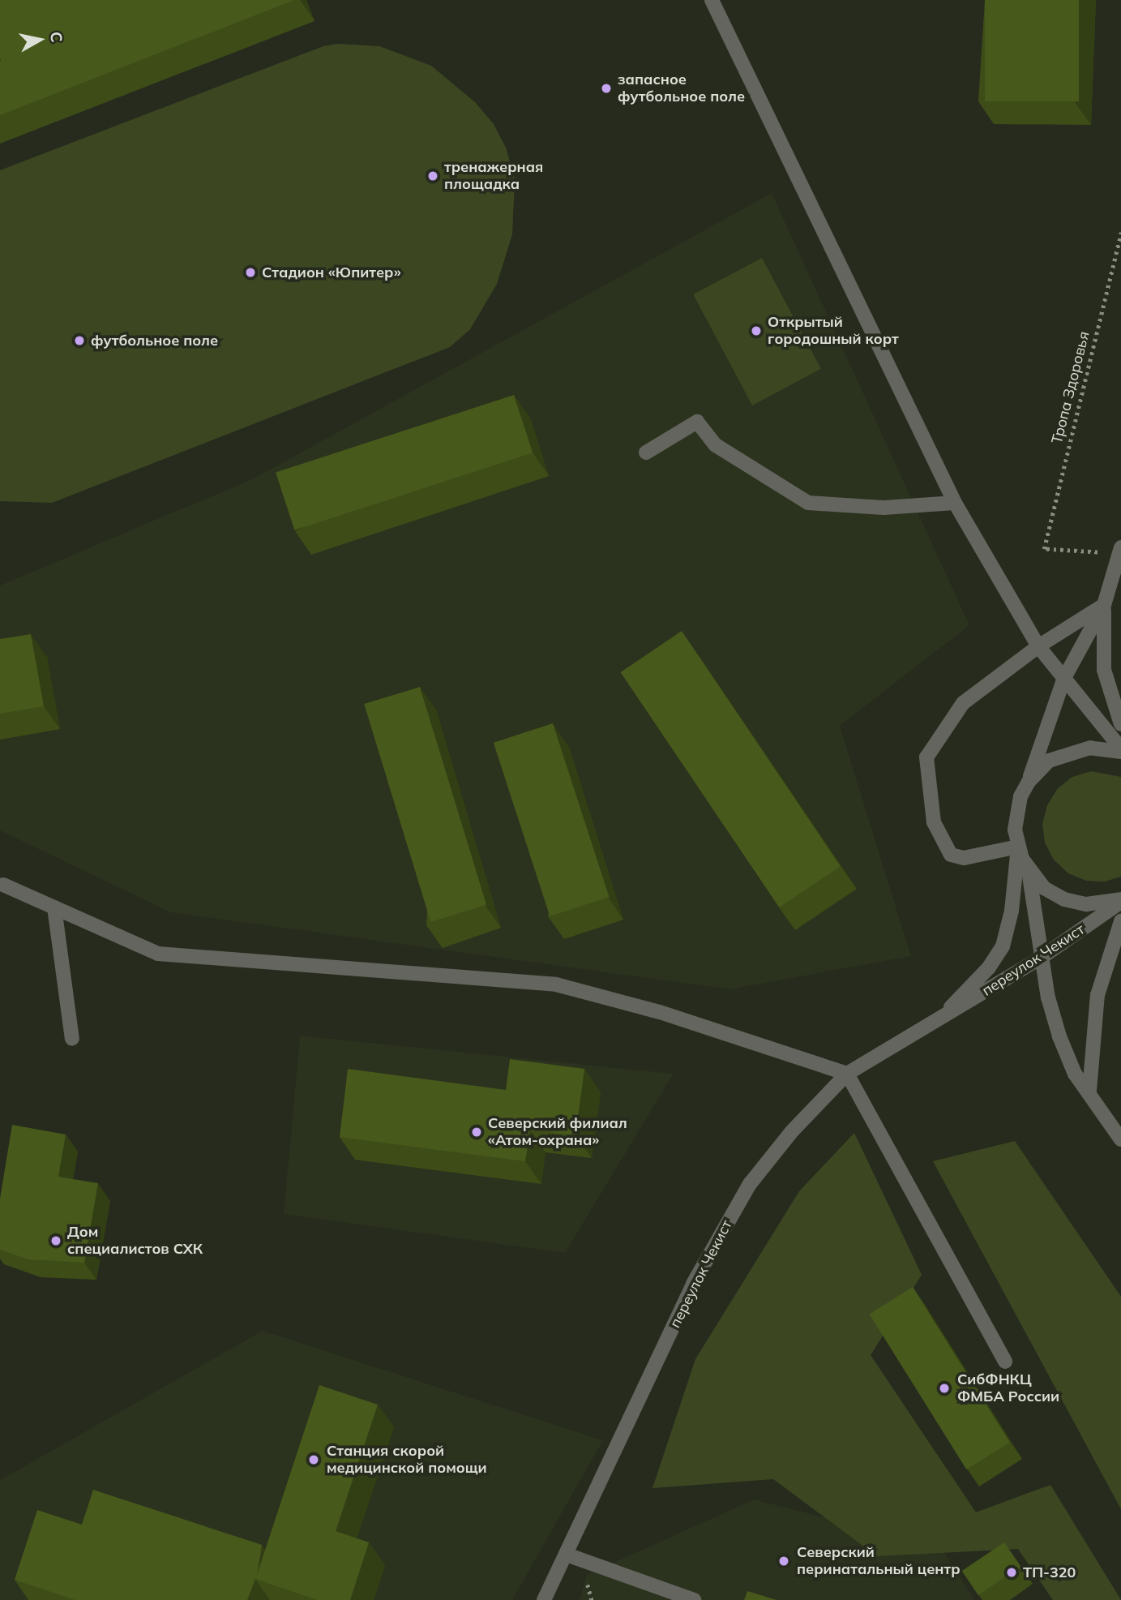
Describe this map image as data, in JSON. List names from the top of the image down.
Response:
{
  "streets": {
    "street": ["переулок Чекист"],
    "path": ["Тропа Здоровья"]
  },
  "places": [
    "запасное футбольное поле",
    "тренажерная площадка",
    "Стадион «Юпитер»",
    "Открытый городошный корт",
    "футбольное поле",
    "Северский филиал «Атом-охрана»",
    "Дом специалистов СХК",
    "СибФНКЦ ФМБА России",
    "Станция скорой медицинской помощи",
    "Северский перинатальный центр",
    "ТП-320"
  ],
  "north": "right"
}
